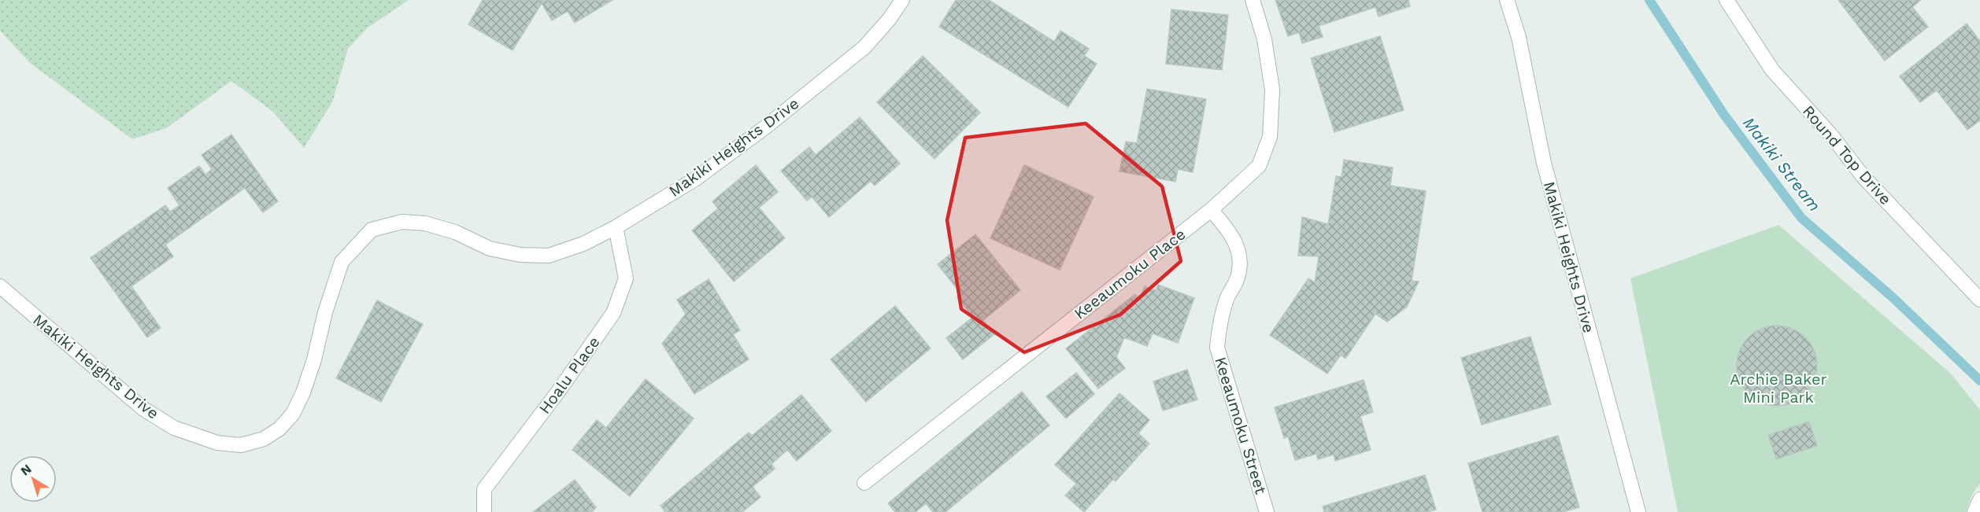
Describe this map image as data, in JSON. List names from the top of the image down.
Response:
{
  "streets": {
    "street": [
      "Makiki Heights Drive",
      "Round Top Drive",
      "Keeaumoku Place",
      "Hoalu Place",
      "Keeaumoku Street"
    ]
  },
  "crossings": [
    ["Makiki Heights Drive", "Hoalu Place"],
    ["Keeaumoku Place", "Keeaumoku Street"]
  ],
  "water": ["Makiki Stream"],
  "parks": ["Archie Baker Mini Park"],
  "north": "top left"
}
